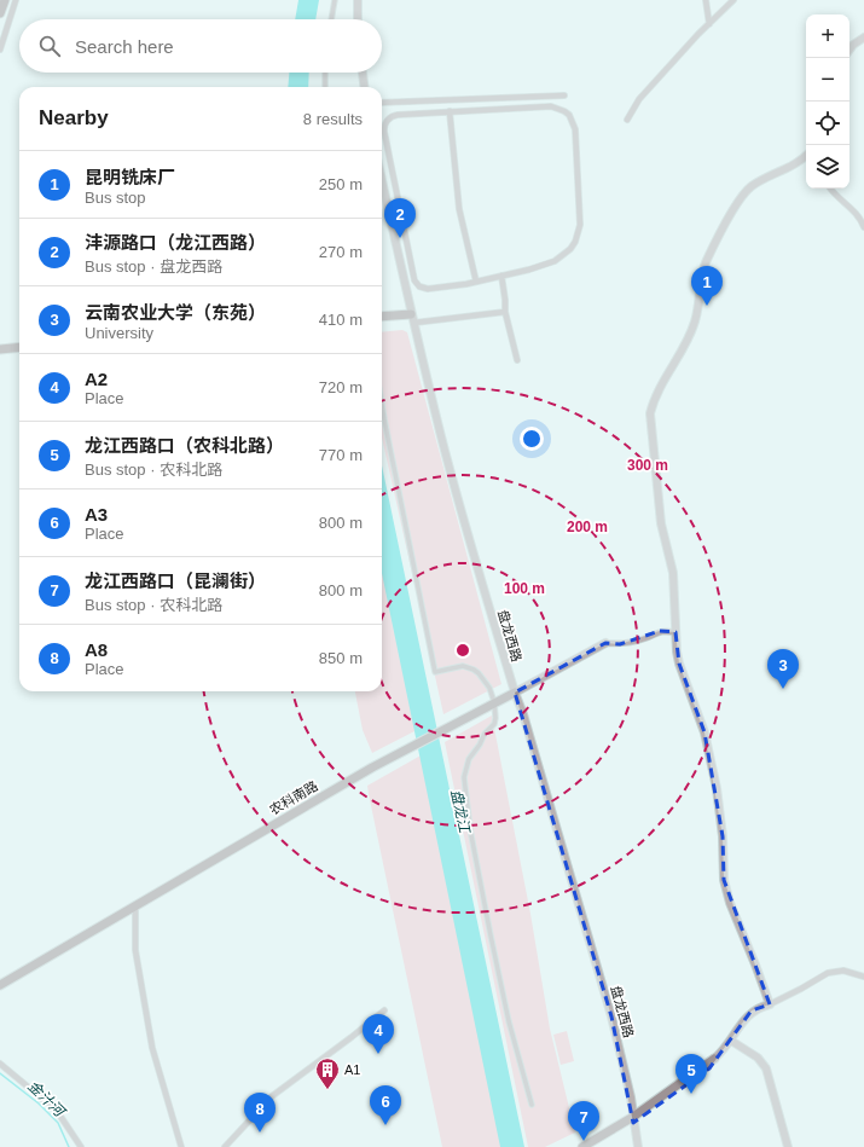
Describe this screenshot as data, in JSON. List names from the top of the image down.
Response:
{
  "streets": {
    "main road": ["农科南路"],
    "street": ["盘龙西路"]
  },
  "crossings": [
    ["盘龙西路", "农科南路"]
  ],
  "water": ["盘龙江", "金汁河"],
  "places": {
    "building": ["A1"]
  },
  "page": {
    "map_buttons": ["+", "−"],
    "search": "Search here",
    "heading": ["Nearby", "8 results"],
    "list": [
      {
        "mark": "1",
        "name": "昆明铣床厂",
        "note": "Bus stop",
        "value": "250 m"
      },
      {
        "mark": "2",
        "name": "沣源路口（龙江西路）",
        "note": "Bus stop · 盘龙西路",
        "value": "270 m"
      },
      {
        "mark": "3",
        "name": "云南农业大学（东苑）",
        "note": "University",
        "value": "410 m"
      },
      {
        "mark": "4",
        "name": "A2",
        "note": "Place",
        "value": "720 m"
      },
      {
        "mark": "5",
        "name": "龙江西路口（农科北路）",
        "note": "Bus stop · 农科北路",
        "value": "770 m"
      },
      {
        "mark": "6",
        "name": "A3",
        "note": "Place",
        "value": "800 m"
      },
      {
        "mark": "7",
        "name": "龙江西路口（昆澜街）",
        "note": "Bus stop · 农科北路",
        "value": "800 m"
      },
      {
        "mark": "8",
        "name": "A8",
        "note": "Place",
        "value": "850 m"
      }
    ],
    "pins": [
      "2",
      "1",
      "3",
      "4",
      "5",
      "6",
      "8",
      "7"
    ]
  },
  "rings": ["300 m", "200 m", "100 m"]
}
